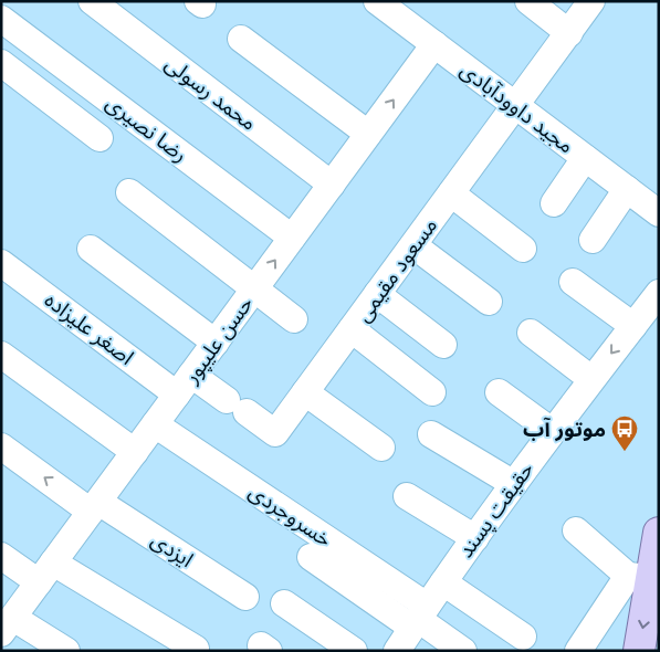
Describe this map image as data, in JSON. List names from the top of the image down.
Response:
{
  "streets": {
    "street": [
      "محمد رسولی",
      "مجید داوودآبادی",
      "رضا نصیری",
      "مسعود مقیمی",
      "اصغر علیزاده",
      "حسن علیپور",
      "حقیقت پسند",
      "خسروجردی",
      "ایزدی"
    ]
  },
  "crossings": [
    ["محمد رسولی", "حسن علیپور"],
    ["مجید داوودآبادی", "مسعود مقیمی"],
    ["مجید داوودآبادی", "حسن علیپور"],
    ["رضا نصیری", "حسن علیپور"],
    ["مسعود مقیمی", "اصغر علیزاده"],
    ["اصغر علیزاده", "حسن علیپور"],
    ["حسن علیپور", "خسروجردی"],
    ["حسن علیپور", "ایزدی"],
    ["حقیقت پسند", "خسروجردی"]
  ],
  "places": {
    "bus stop": ["موتور آب"]
  }
}
